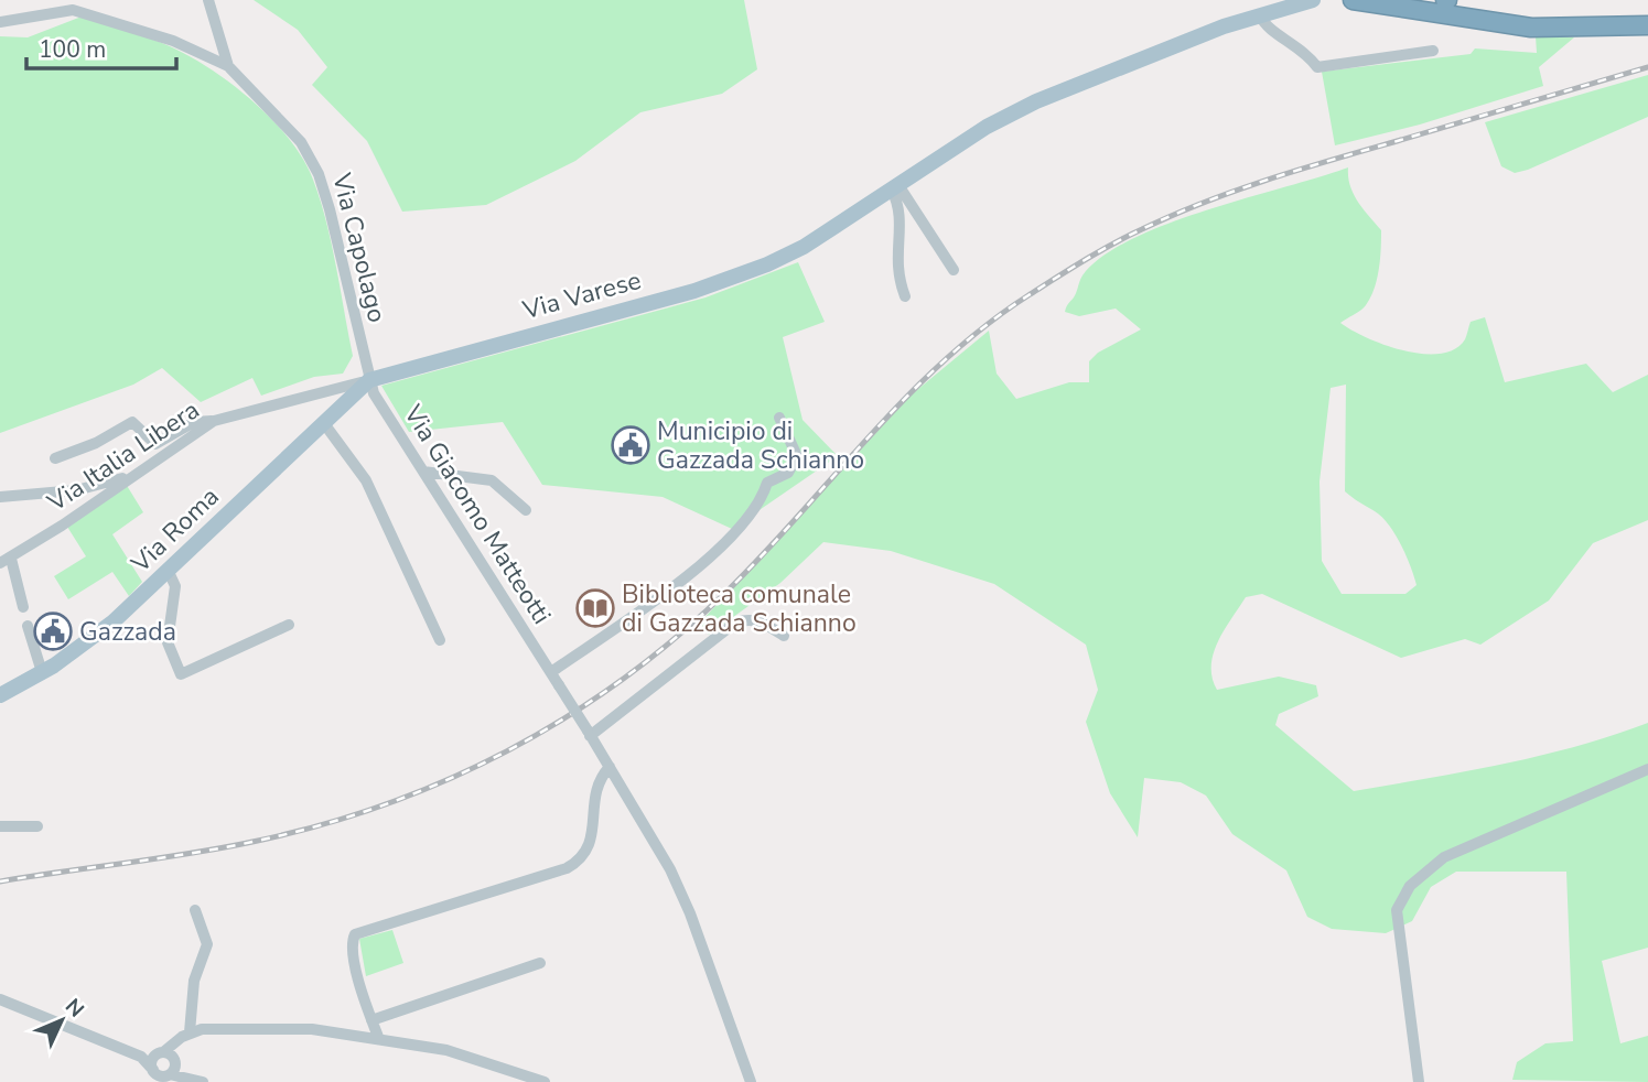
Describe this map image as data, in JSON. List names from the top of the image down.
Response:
{
  "streets": {
    "main road": ["Via Varese", "Via Roma"],
    "street": ["Via Capolago", "Via Italia Libera", "Via Giacomo Matteotti"]
  },
  "crossings": [
    ["Via Capolago", "Via Varese"],
    ["Via Capolago", "Via Italia Libera"],
    ["Via Capolago", "Via Giacomo Matteotti"],
    ["Via Capolago", "Via Roma"],
    ["Via Varese", "Via Italia Libera"],
    ["Via Varese", "Via Giacomo Matteotti"],
    ["Via Varese", "Via Roma"],
    ["Via Italia Libera", "Via Giacomo Matteotti"],
    ["Via Italia Libera", "Via Roma"],
    ["Via Giacomo Matteotti", "Via Roma"]
  ],
  "places": {
    "public building": ["Municipio di Gazzada Schianno", "Gazzada"],
    "library": ["Biblioteca comunale di Gazzada Schianno"]
  },
  "scale_bar": "100 m",
  "north": "top right"
}
